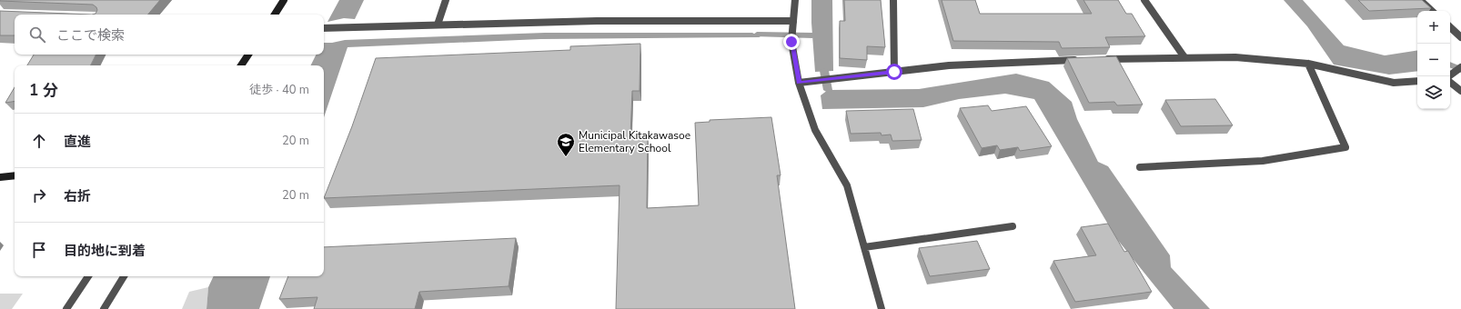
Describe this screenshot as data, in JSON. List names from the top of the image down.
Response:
{
  "places": {
    "school or university": ["Municipal Kitakawasoe Elementary School"]
  },
  "page": {
    "map_buttons": ["+", "−"],
    "search": "ここで検索",
    "heading": ["1 分", "徒歩 · 40 m"],
    "list": [
      ["直進", "20 m"],
      ["右折", "20 m"],
      "目的地に到着"
    ]
  }
}
